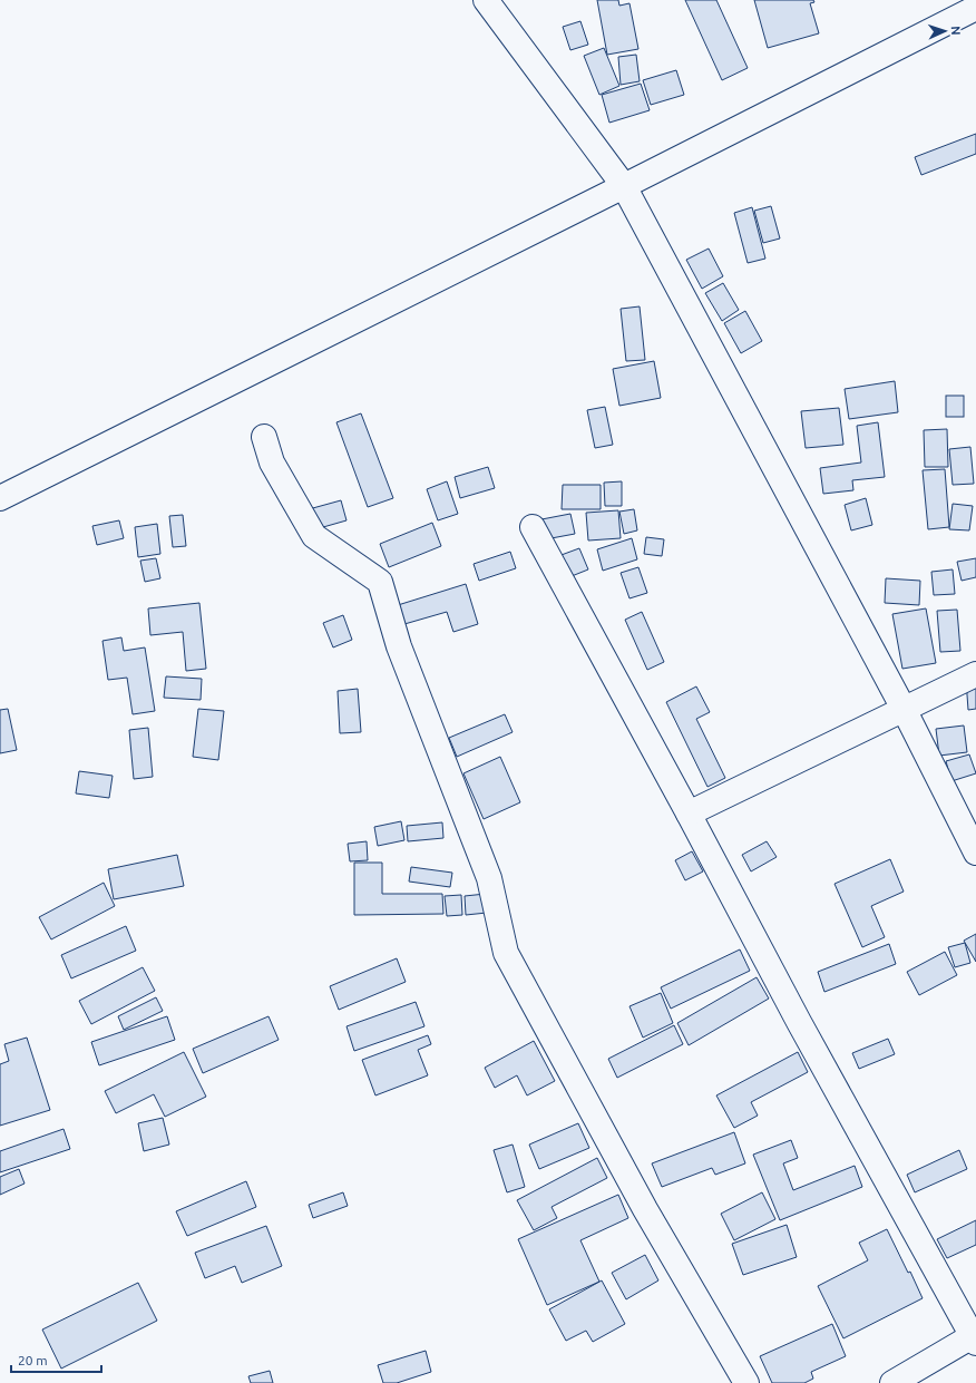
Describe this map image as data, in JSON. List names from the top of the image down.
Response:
{
  "scale_bar": "20 m",
  "north": "right"
}
